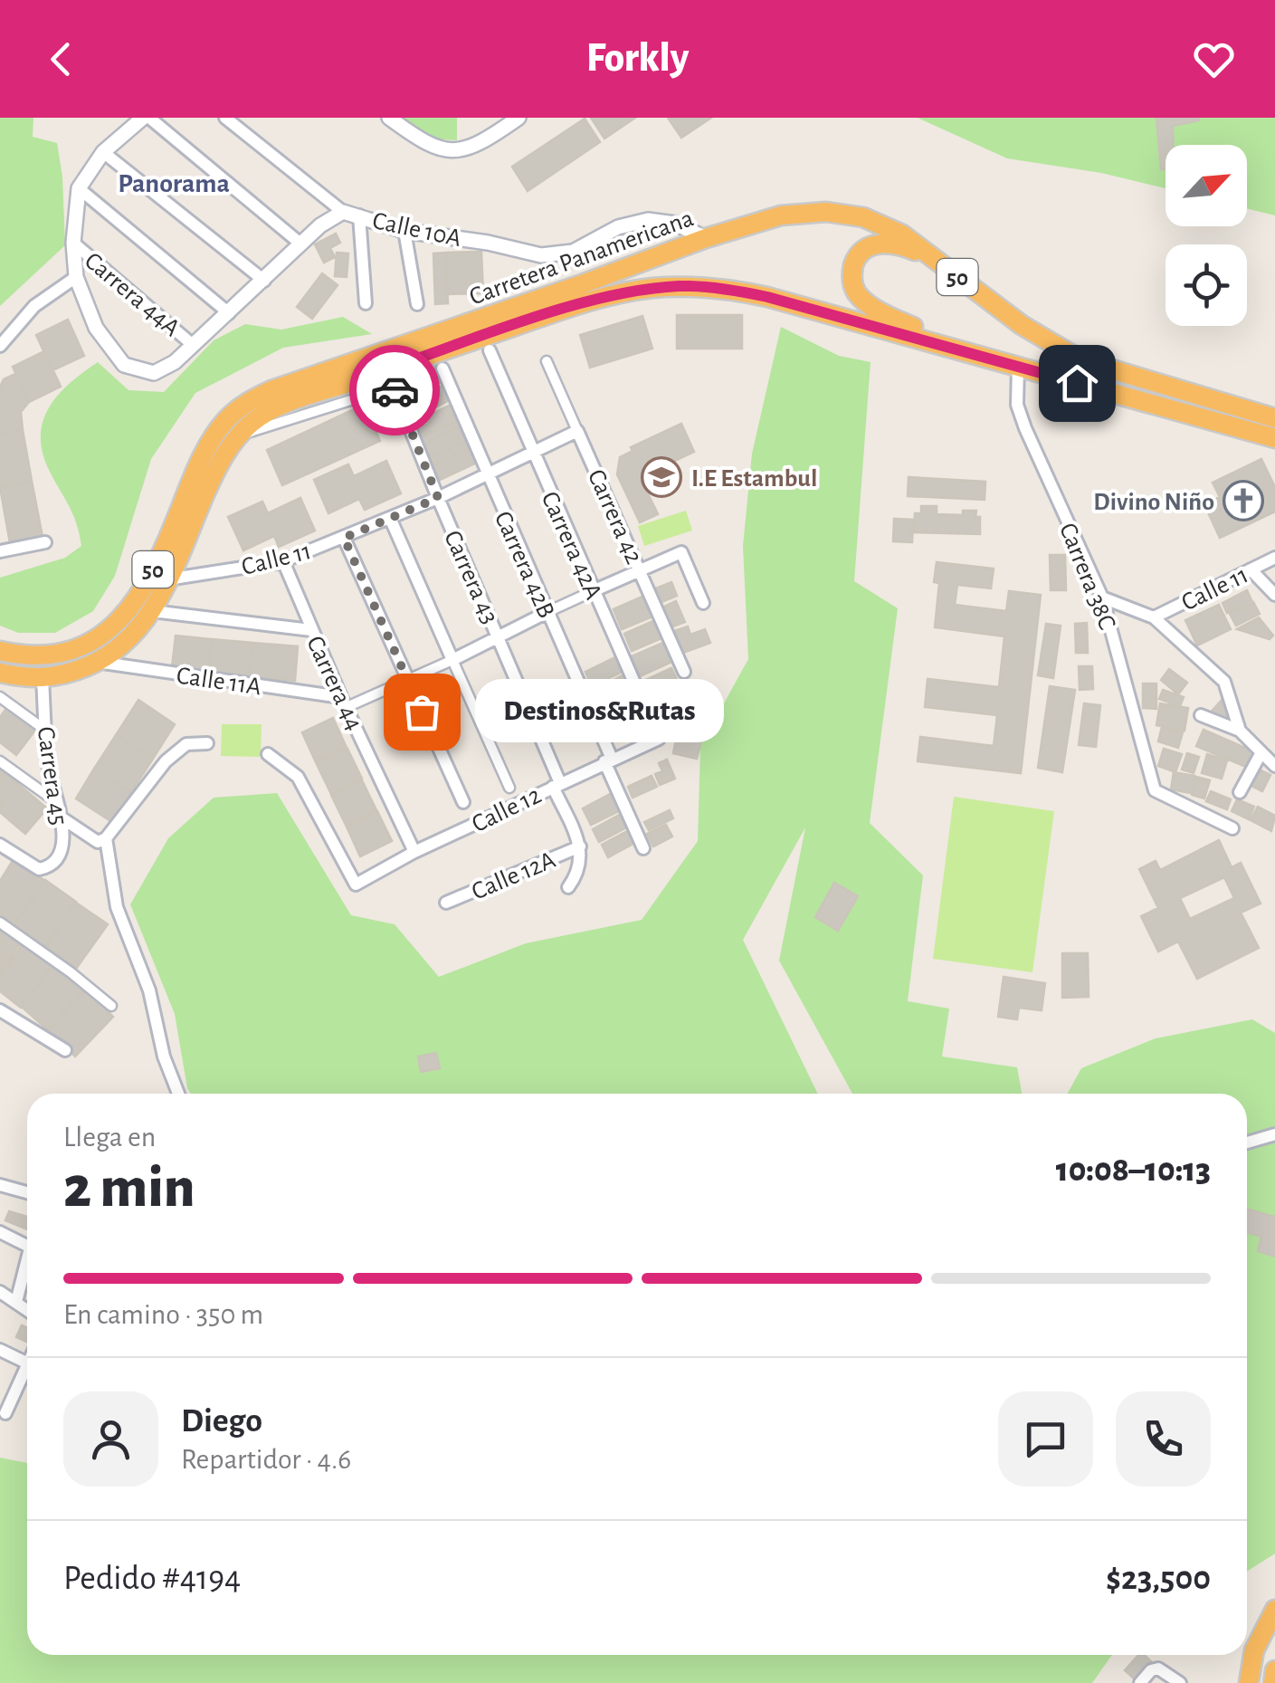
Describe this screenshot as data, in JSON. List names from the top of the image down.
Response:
{
  "streets": {
    "highway": ["Carretera Panamericana", "50"],
    "street": [
      "Calle 10A",
      "Carrera 44A",
      "Carrera 42",
      "Carrera 42A",
      "Calle 11",
      "Carrera 42B",
      "Carrera 38C",
      "Carrera 43",
      "Calle 11A",
      "Carrera 44",
      "Carrera 45",
      "Calle 12",
      "Calle 12A"
    ]
  },
  "crossings": [
    ["Calle 10A", "Carretera Panamericana"],
    ["Calle 10A", "Carrera 44A"],
    ["Carretera Panamericana", "Calle 11"],
    ["Carretera Panamericana", "Carrera 38C"],
    ["Carretera Panamericana", "Carrera 43"],
    ["Carretera Panamericana", "Calle 11A"],
    ["Carretera Panamericana", "Carrera 45"],
    ["Carrera 42", "Calle 11"],
    ["Carrera 42A", "Calle 11"],
    ["Carrera 42A", "Calle 12"],
    ["Calle 11", "Carrera 42B"],
    ["Calle 11", "Carrera 43"],
    ["Calle 11", "Carrera 44"],
    ["Carrera 42B", "Calle 12"],
    ["Carrera 43", "Calle 12"],
    ["Carrera 43", "Calle 12A"],
    ["Calle 11A", "Carrera 44"],
    ["Carrera 44", "Calle 12"]
  ],
  "districts": ["Panorama"],
  "places": {
    "school or university": ["I.E Estambul"],
    "church": ["Divino Niño"],
    "other": ["Destinos&Rutas"]
  },
  "north": "top right",
  "page": {
    "header": "Forkly",
    "bubble": "Destinos&Rutas",
    "heading": ["2 min", "Llega en", "10:08–10:13"],
    "panel": [
      "Diego",
      "Repartidor · 4.6",
      "Pedido #4194",
      "$23,500"
    ],
    "bar": "En camino · 350 m"
  }
}
